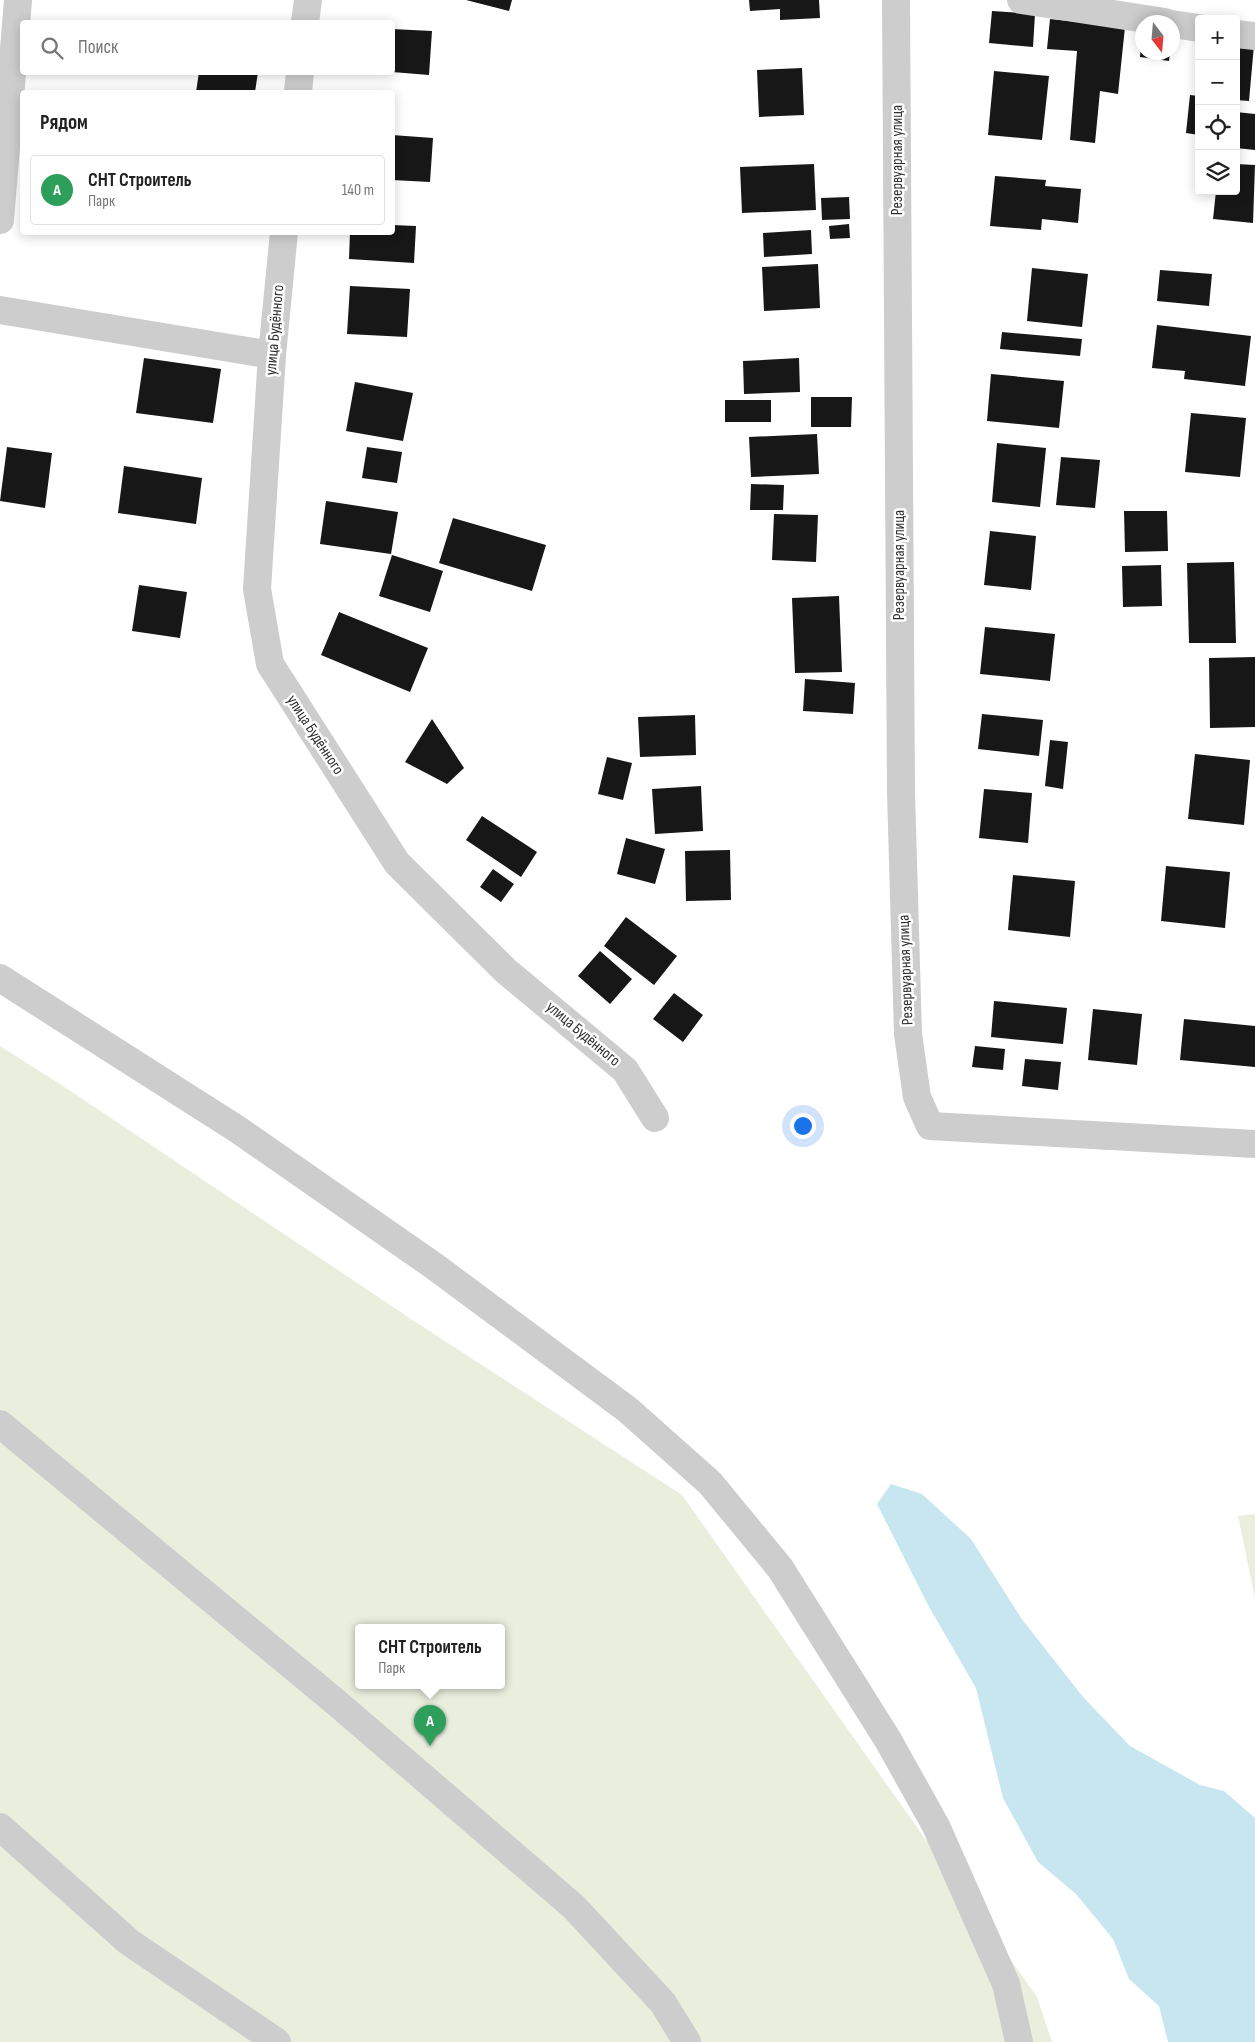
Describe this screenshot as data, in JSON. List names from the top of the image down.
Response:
{
  "streets": {
    "street": ["Резервуарная улица", "улица Будённого"]
  },
  "north": "bottom",
  "page": {
    "map_buttons": ["+", "−"],
    "search": "Поиск",
    "heading": "Рядом",
    "list": [
      {
        "mark": "A",
        "name": "СНТ Строитель",
        "note": "Парк",
        "value": "140 m"
      }
    ],
    "popup": ["СНТ Строитель", "Парк"],
    "pins": "A"
  }
}
